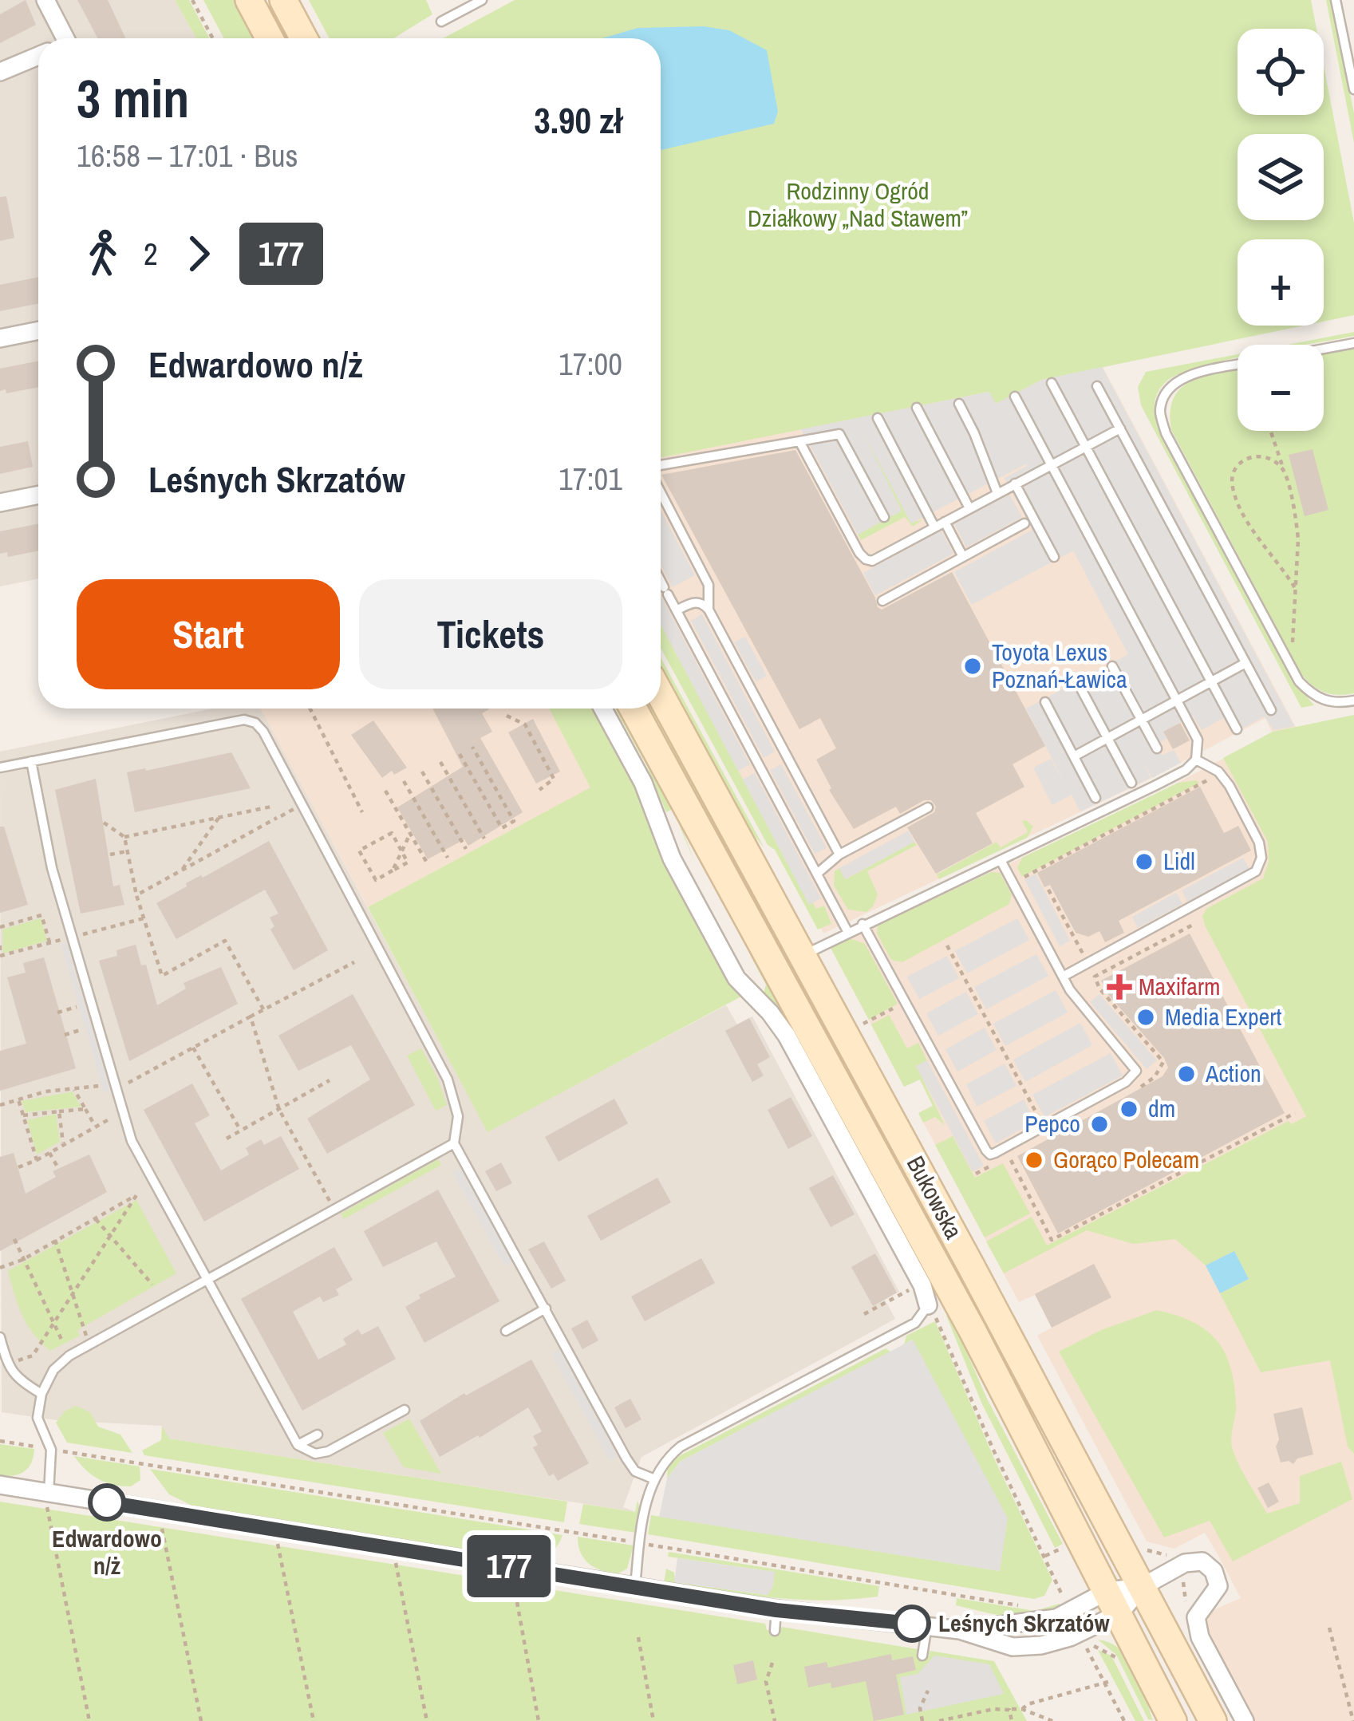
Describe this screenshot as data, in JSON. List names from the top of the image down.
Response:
{
  "streets": {
    "main road": ["Bukowska"]
  },
  "parks": ["Rodzinny Ogród Działkowy „Nad Stawem”"],
  "places": {
    "other": [
      "Toyota Lexus Poznań-Ławica",
      "Lidl",
      "Media Expert",
      "Action",
      "dm",
      "Pepco",
      "Gorąco Polecam",
      "Edwardowo n/ż",
      "Leśnych Skrzatów"
    ],
    "health": ["Maxifarm"]
  },
  "lines": ["bus line 177"],
  "page": {
    "on_map": "177",
    "map_buttons": ["+", "−"],
    "heading": ["3 min", "16:58 – 17:01 · Bus", "3.90 zł"],
    "legs": ["2", "177"],
    "list": [
      {
        "name": "Edwardowo n/ż",
        "value": "17:00"
      },
      {
        "name": "Leśnych Skrzatów",
        "value": "17:01"
      }
    ],
    "buttons": ["Start", "Tickets"]
  }
}
